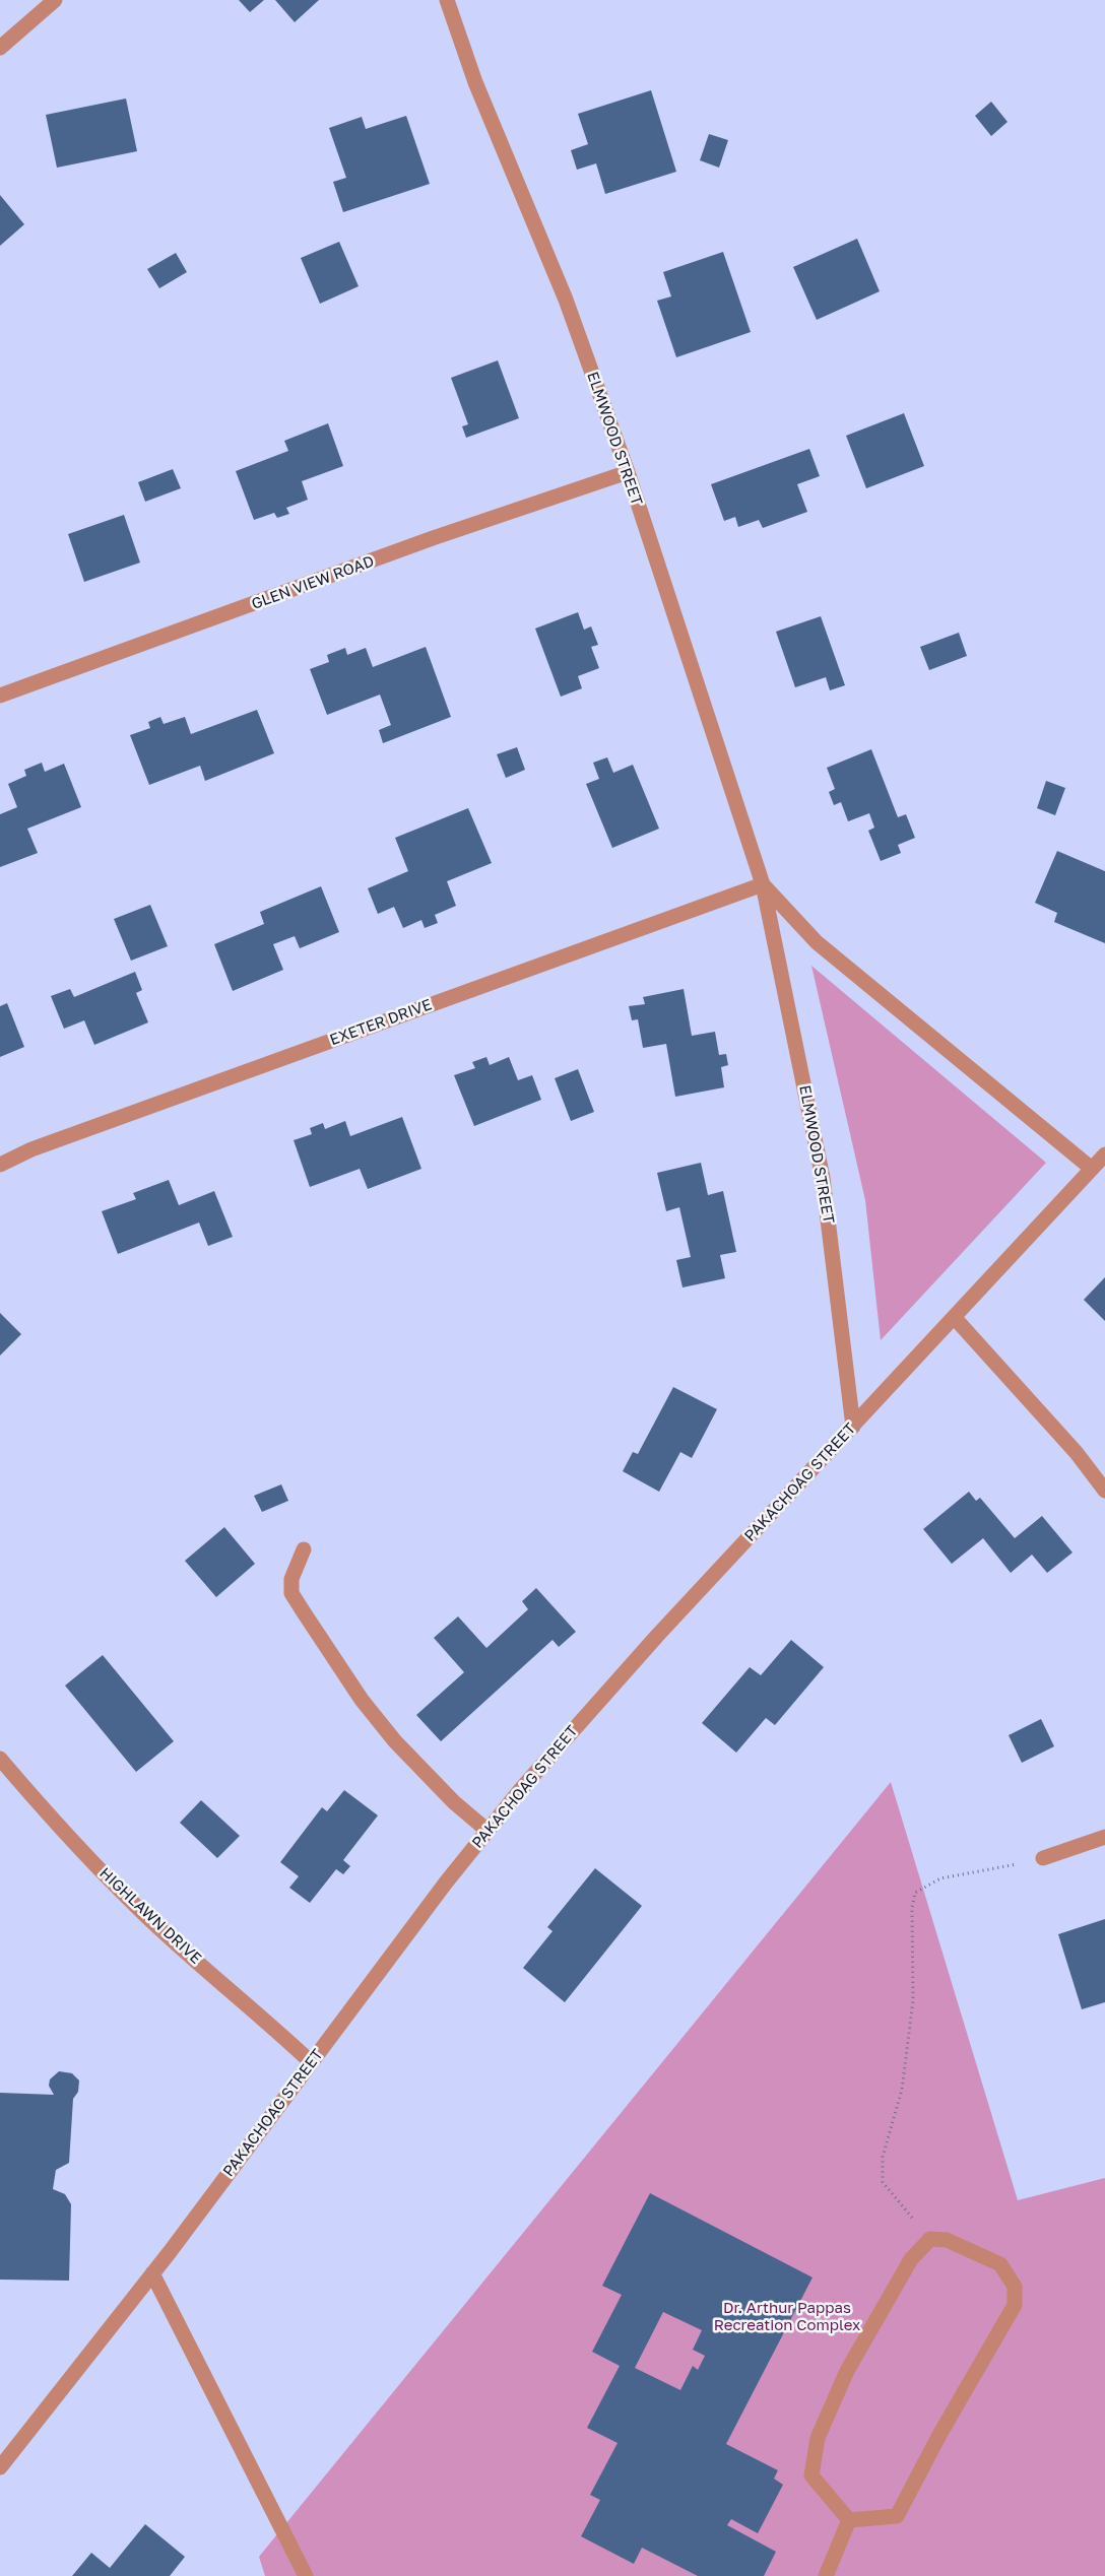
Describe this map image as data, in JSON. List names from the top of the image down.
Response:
{
  "streets": {
    "street": [
      "ELMWOOD STREET",
      "GLEN VIEW ROAD",
      "EXETER DRIVE",
      "PAKACHOAG STREET",
      "HIGHLAWN DRIVE"
    ]
  },
  "crossings": [
    ["ELMWOOD STREET", "GLEN VIEW ROAD"],
    ["ELMWOOD STREET", "EXETER DRIVE"],
    ["ELMWOOD STREET", "PAKACHOAG STREET"],
    ["PAKACHOAG STREET", "HIGHLAWN DRIVE"]
  ],
  "parks": ["Dr. Arthur Pappas Recreation Complex"]
}
